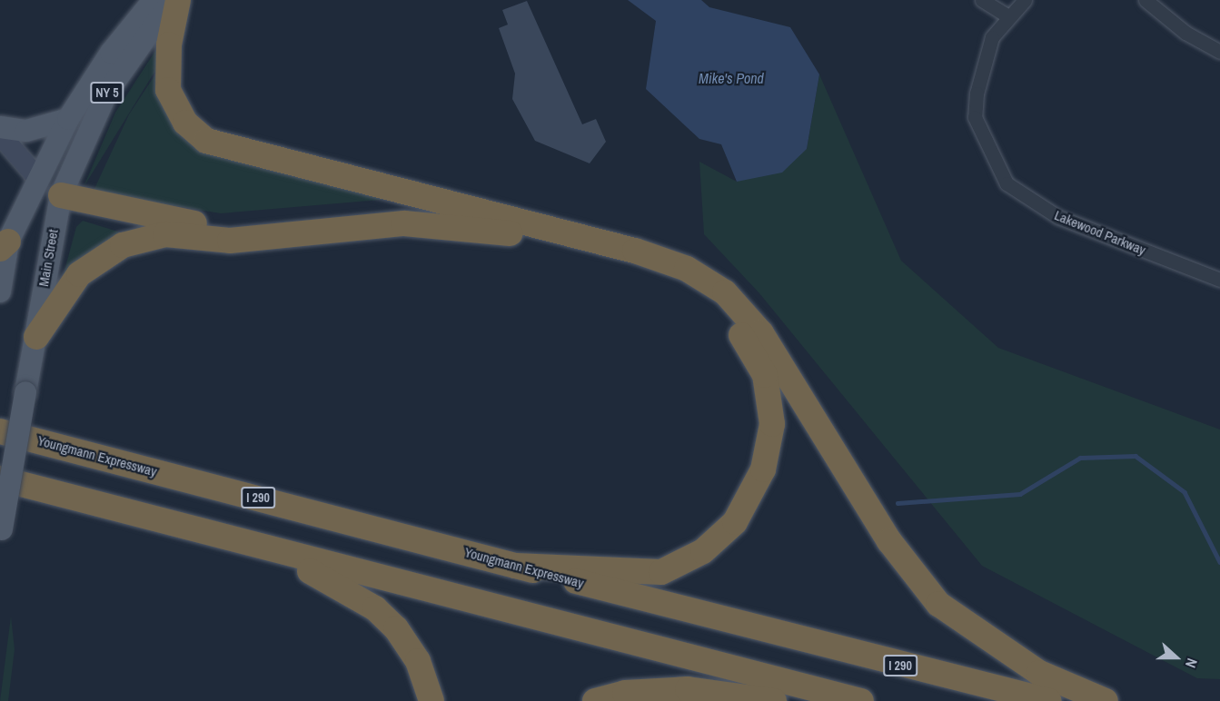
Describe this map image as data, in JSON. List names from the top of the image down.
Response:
{
  "streets": {
    "highway": ["Youngmann Expressway", "I 290"],
    "main road": ["NY 5", "Main Street"],
    "street": ["Lakewood Parkway"]
  },
  "water": ["Mike's Pond"],
  "north": "right"
}
